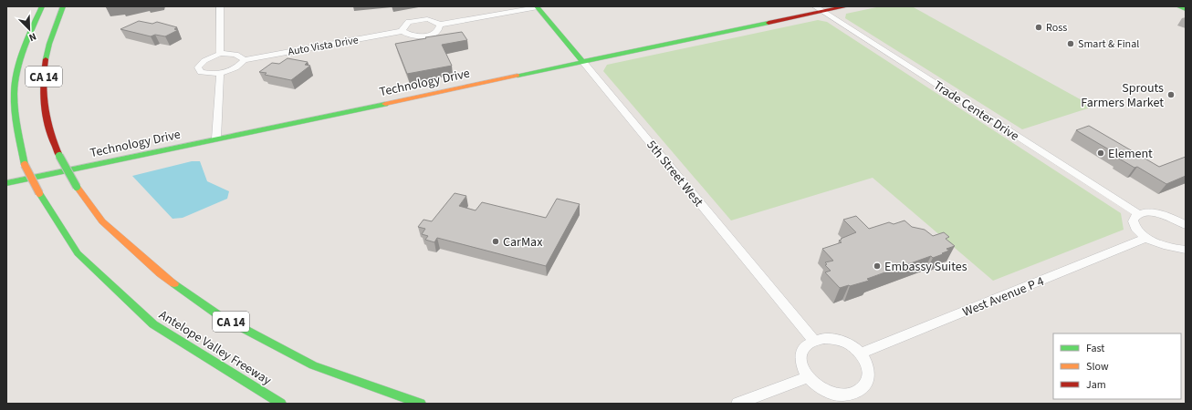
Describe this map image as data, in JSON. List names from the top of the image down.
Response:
{
  "streets": {
    "main road": [
      "CA 14",
      "Technology Drive",
      "5th Street West",
      "Antelope Valley Freeway"
    ],
    "street": ["Auto Vista Drive", "Trade Center Drive", "West Avenue P 4"]
  },
  "crossings": [
    ["Auto Vista Drive", "5th Street West"],
    ["Technology Drive", "Trade Center Drive"],
    ["Technology Drive", "5th Street West"],
    ["5th Street West", "West Avenue P 4"]
  ],
  "places": [
    "Ross",
    "Smart & Final",
    "Sprouts Farmers Market",
    "Element",
    "CarMax",
    "Embassy Suites"
  ],
  "legend": ["Fast", "Slow", "Jam"],
  "north": "bottom right"
}
